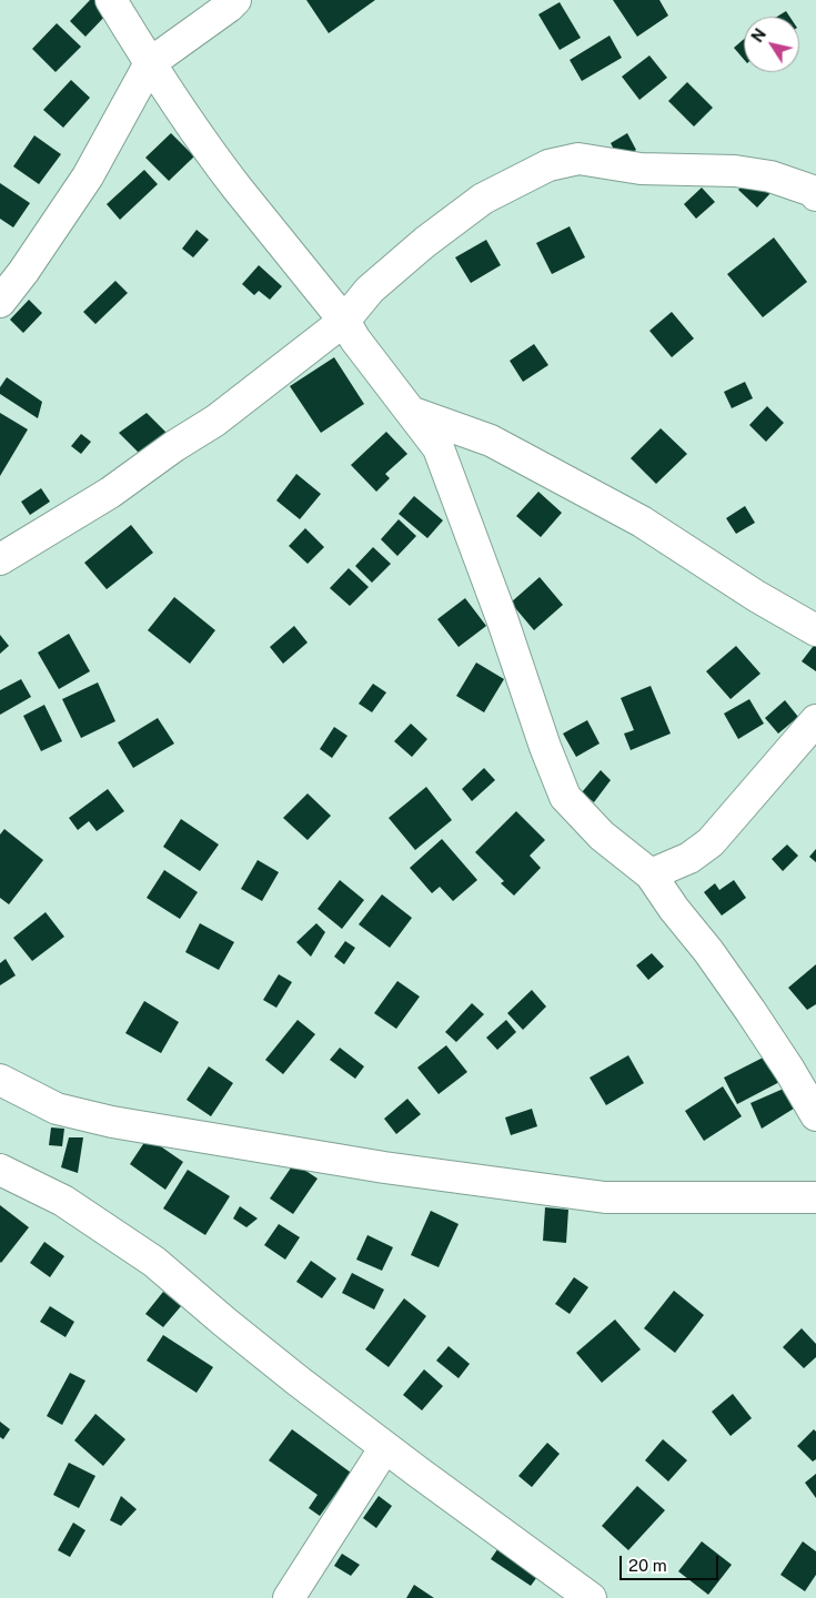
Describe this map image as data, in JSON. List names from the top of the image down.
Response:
{
  "scale_bar": "20 m",
  "north": "top left"
}
